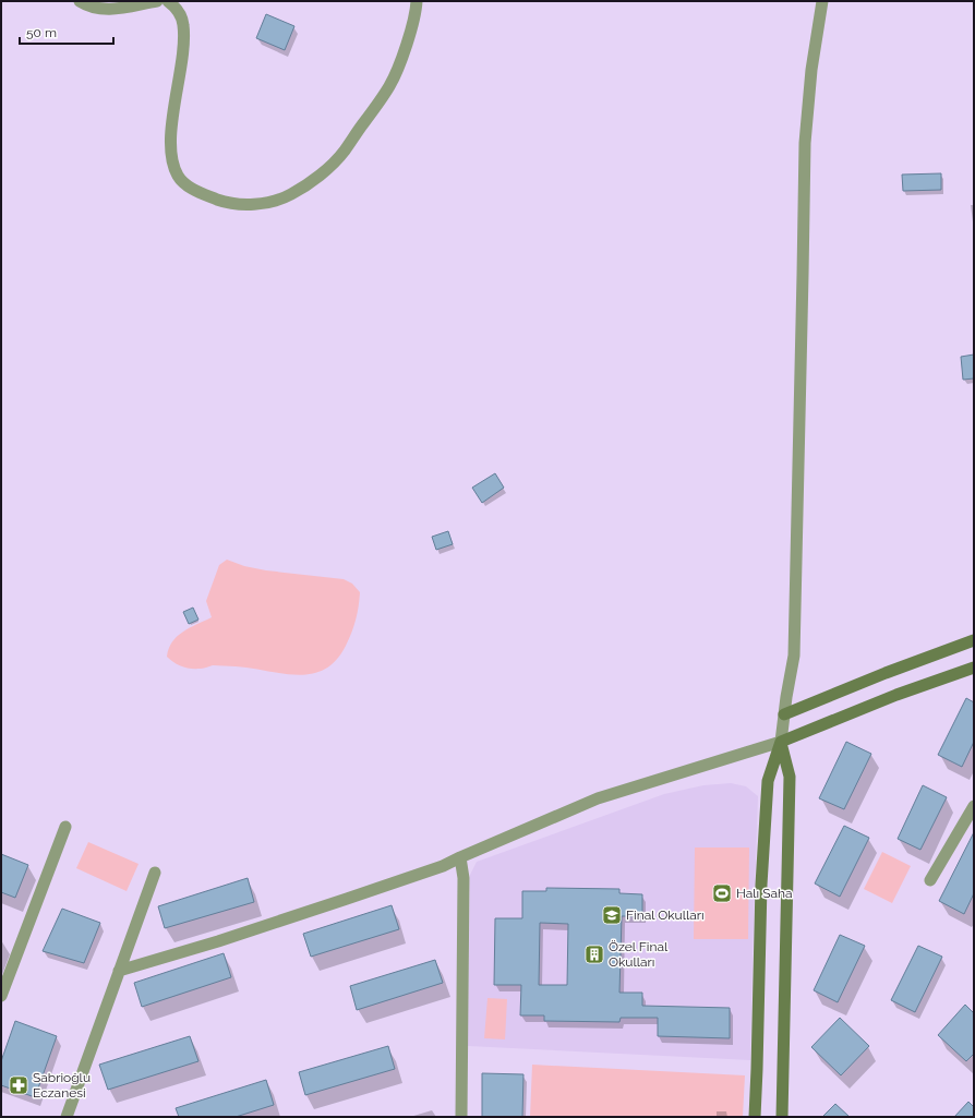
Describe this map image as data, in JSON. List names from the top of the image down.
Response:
{
  "places": {
    "sports": ["Halı Saha"],
    "school or university": ["Final Okulları"],
    "building": ["Özel Final Okulları"],
    "pharmacy": ["Sabrioğlu Eczanesi"]
  },
  "scale_bar": "50 m"
}
